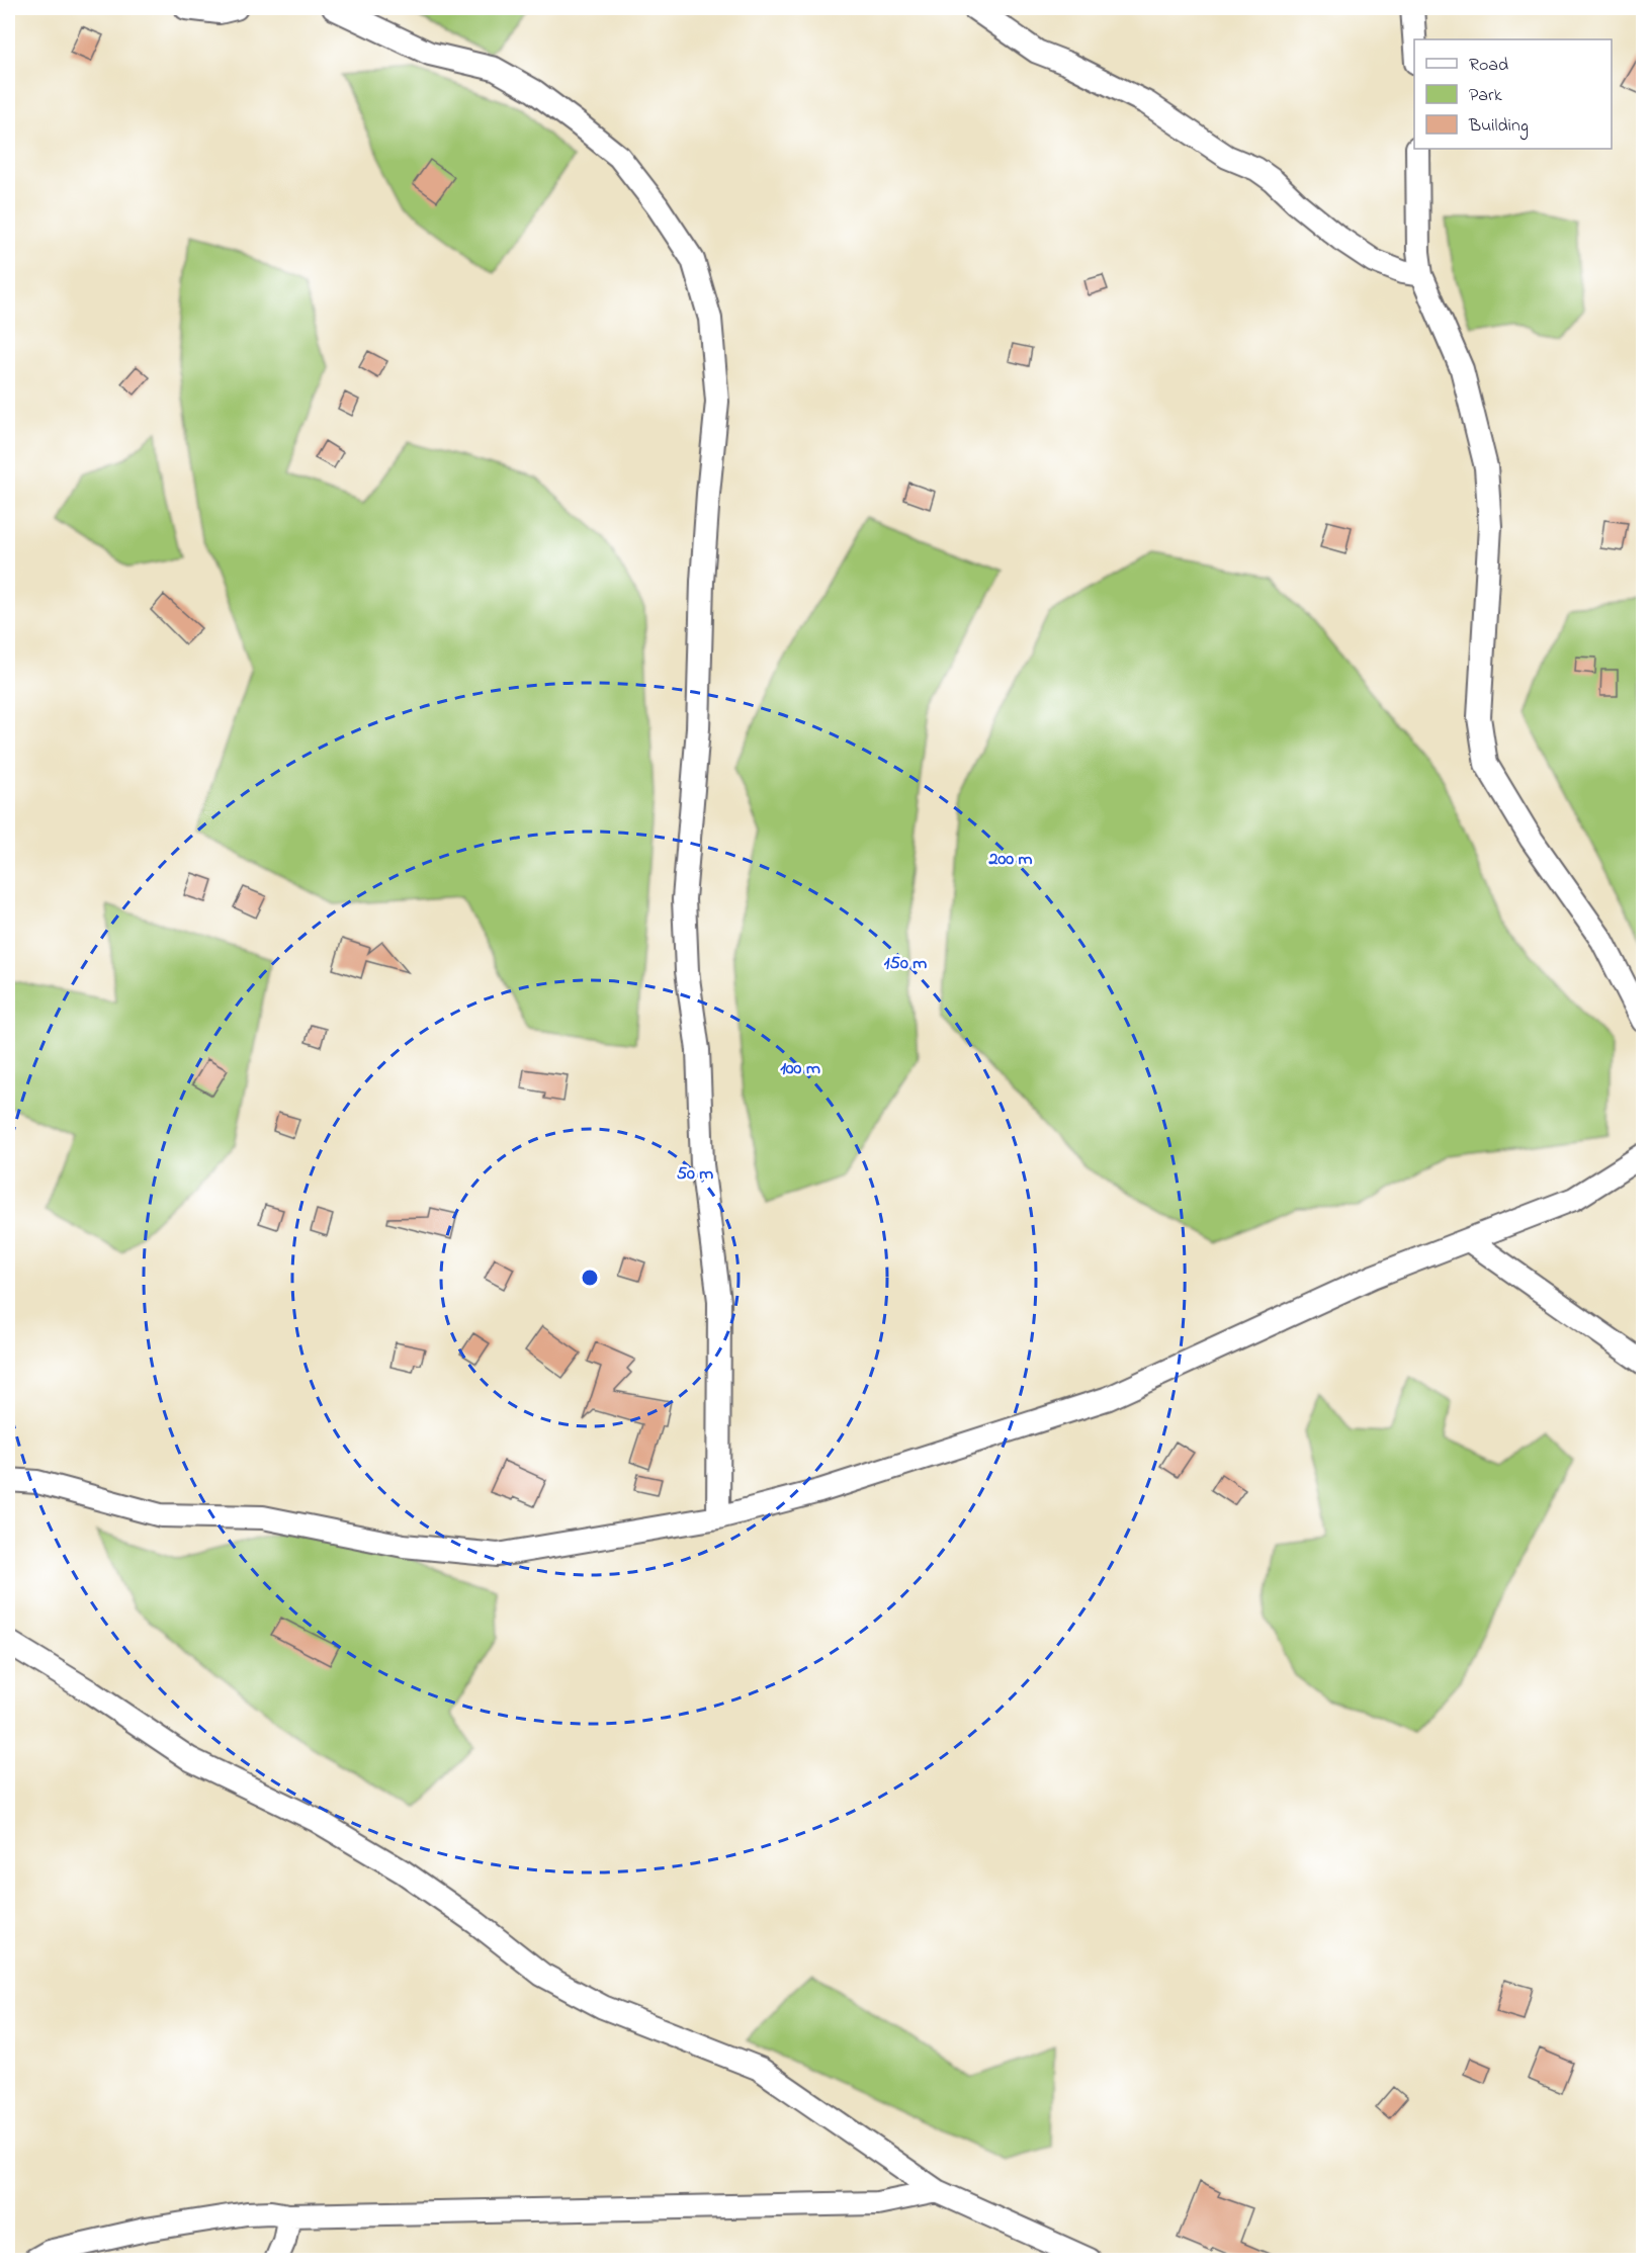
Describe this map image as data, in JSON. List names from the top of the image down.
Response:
{
  "legend": ["Road", "Park", "Building"],
  "rings": [
    "200 m",
    "150 m",
    "100 m",
    "50 m"
  ]
}
